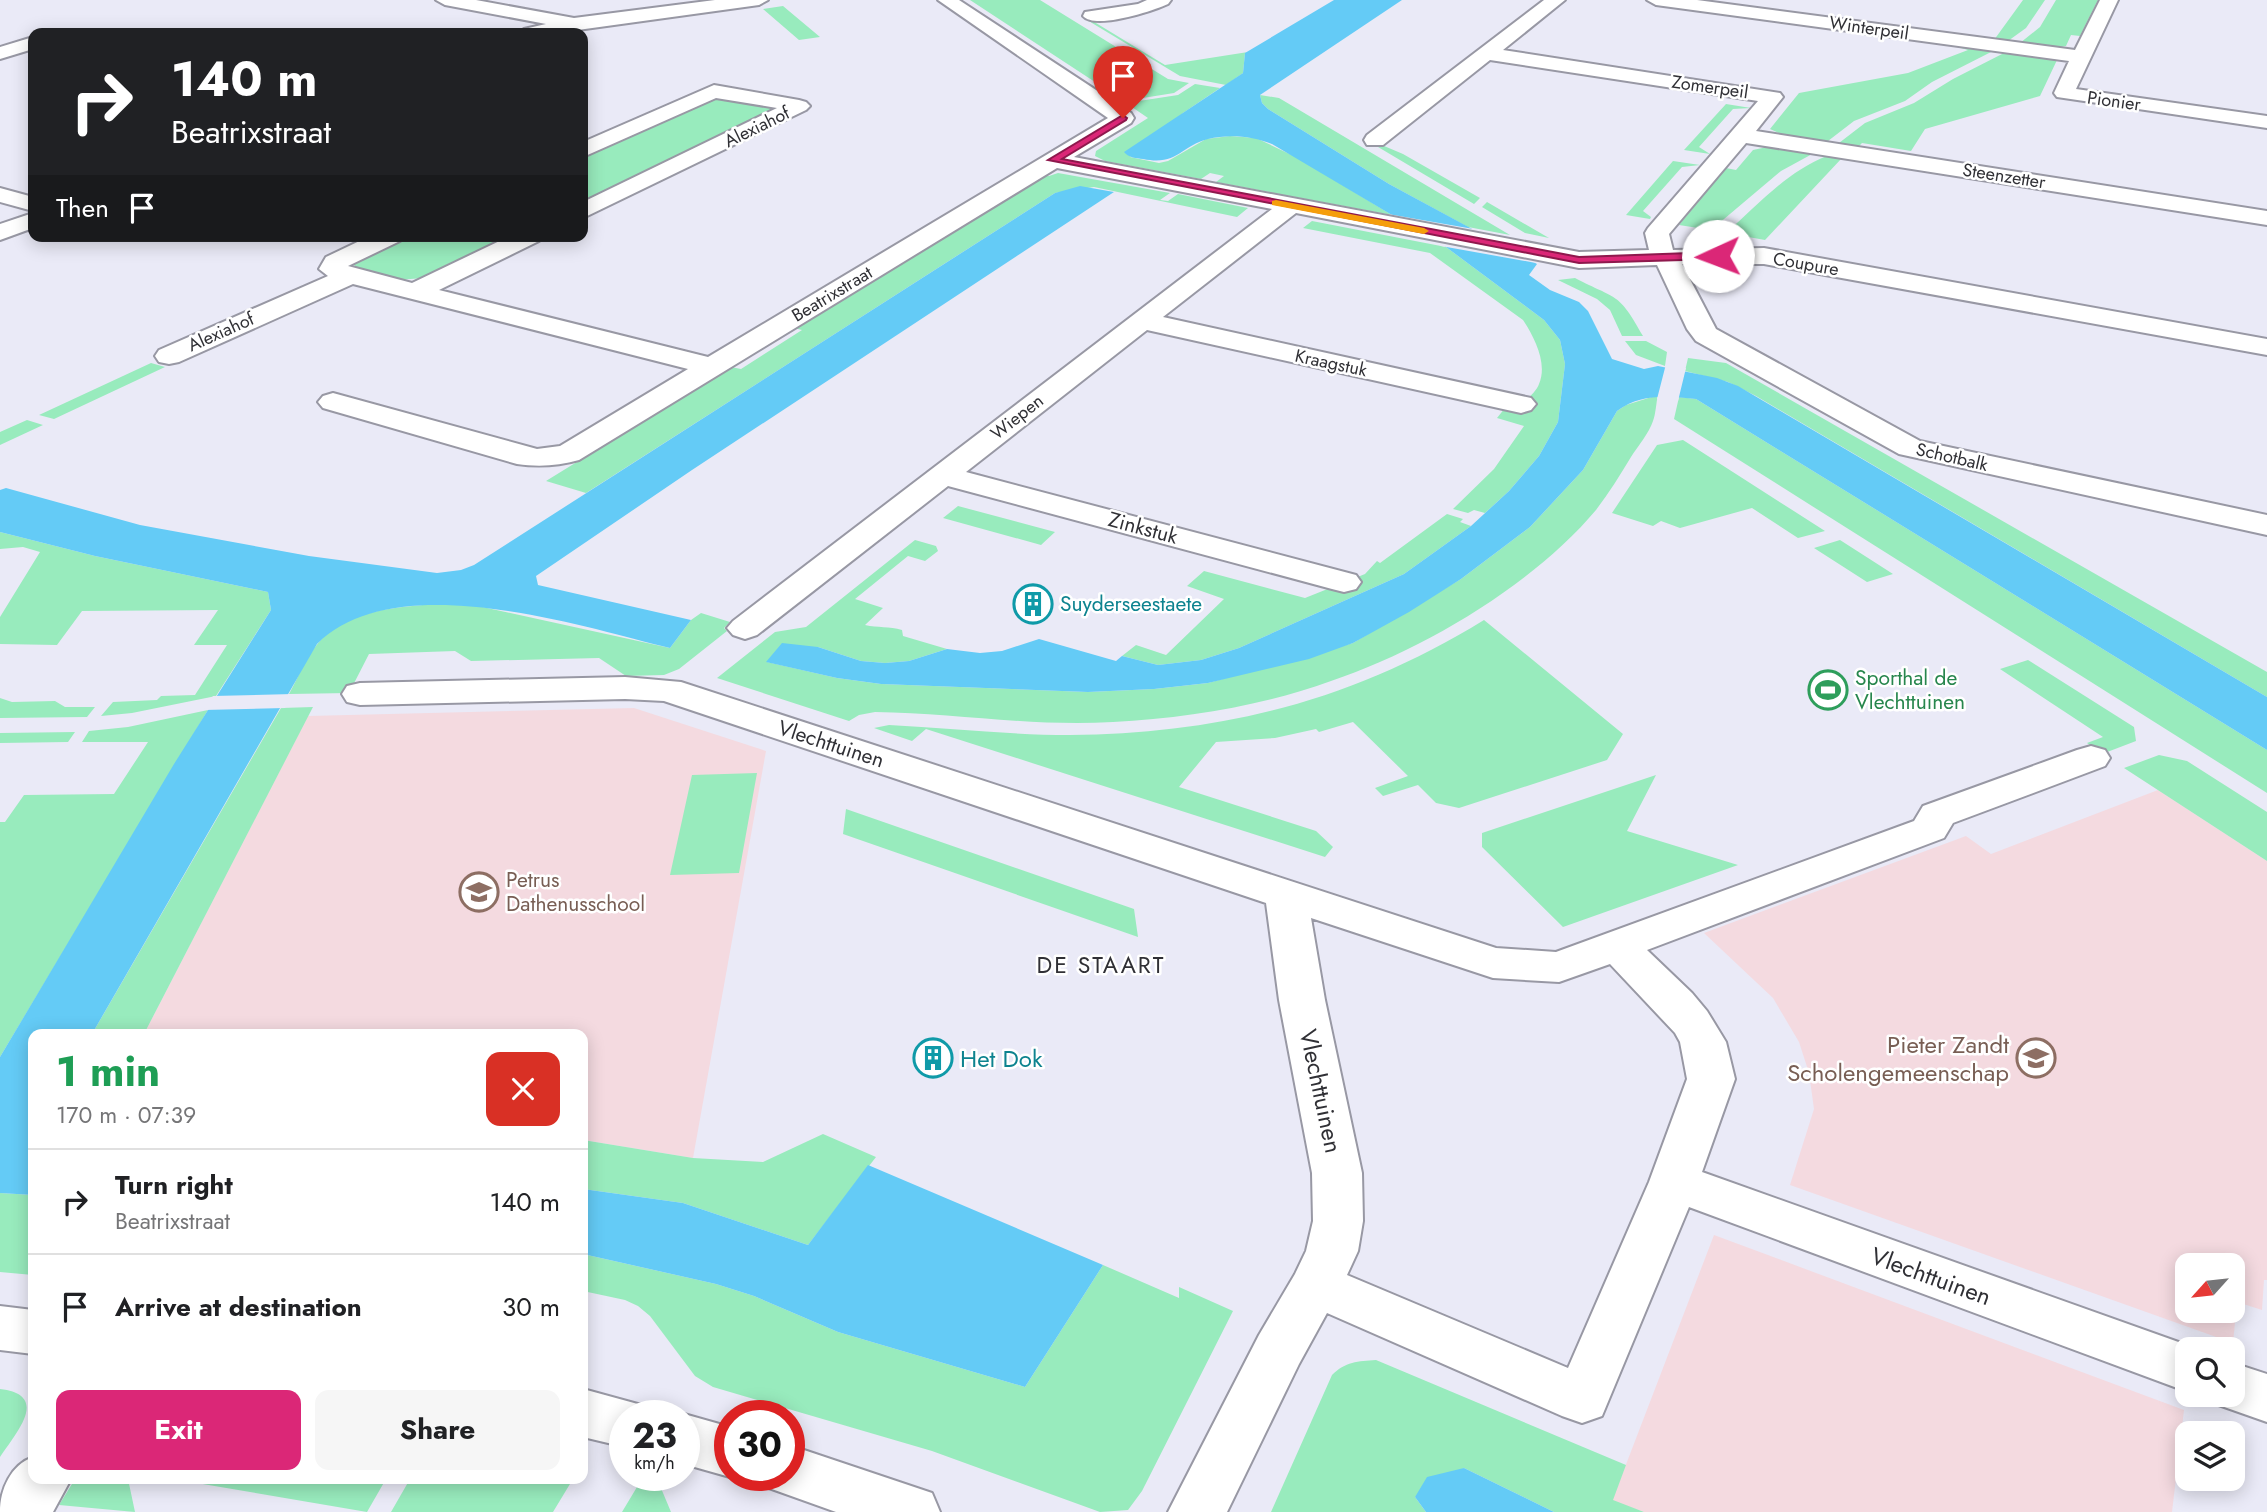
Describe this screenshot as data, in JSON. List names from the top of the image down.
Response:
{
  "streets": {
    "street": [
      "Winterpeil",
      "Zomerpeil",
      "Pionier",
      "Alexiahof",
      "Steenzetter",
      "Coupure",
      "Beatrixstraat",
      "Kraagstuk",
      "Wiepen",
      "Schotbalk",
      "Zinkstuk",
      "Vlechttuinen"
    ]
  },
  "crossings": [
    ["Winterpeil", "Pionier"],
    ["Zomerpeil", "Steenzetter"],
    ["Zomerpeil", "Coupure"],
    ["Zomerpeil", "Schotbalk"],
    ["Coupure", "Beatrixstraat"],
    ["Coupure", "Wiepen"],
    ["Coupure", "Schotbalk"],
    ["Kraagstuk", "Wiepen"],
    ["Wiepen", "Zinkstuk"]
  ],
  "districts": ["DE STAART"],
  "places": {
    "building": ["Suyderseestaete", "Het Dok"],
    "sports": ["Sporthal de Vlechttuinen"],
    "school or university": ["Petrus Dathenusschool", "Pieter Zandt Scholengemeenschap"]
  },
  "north": "bottom left",
  "page": {
    "turn": ["140 m", "Beatrixstraat"],
    "then": "Then",
    "heading": ["1 min", "170 m · 07:39"],
    "list": [
      {
        "name": "Turn right",
        "note": "Beatrixstraat",
        "value": "140 m"
      },
      {
        "name": "Arrive at destination",
        "value": "30 m"
      }
    ],
    "buttons": ["Exit", "Share"],
    "speed": "23 km/h",
    "limit": "30"
  }
}
